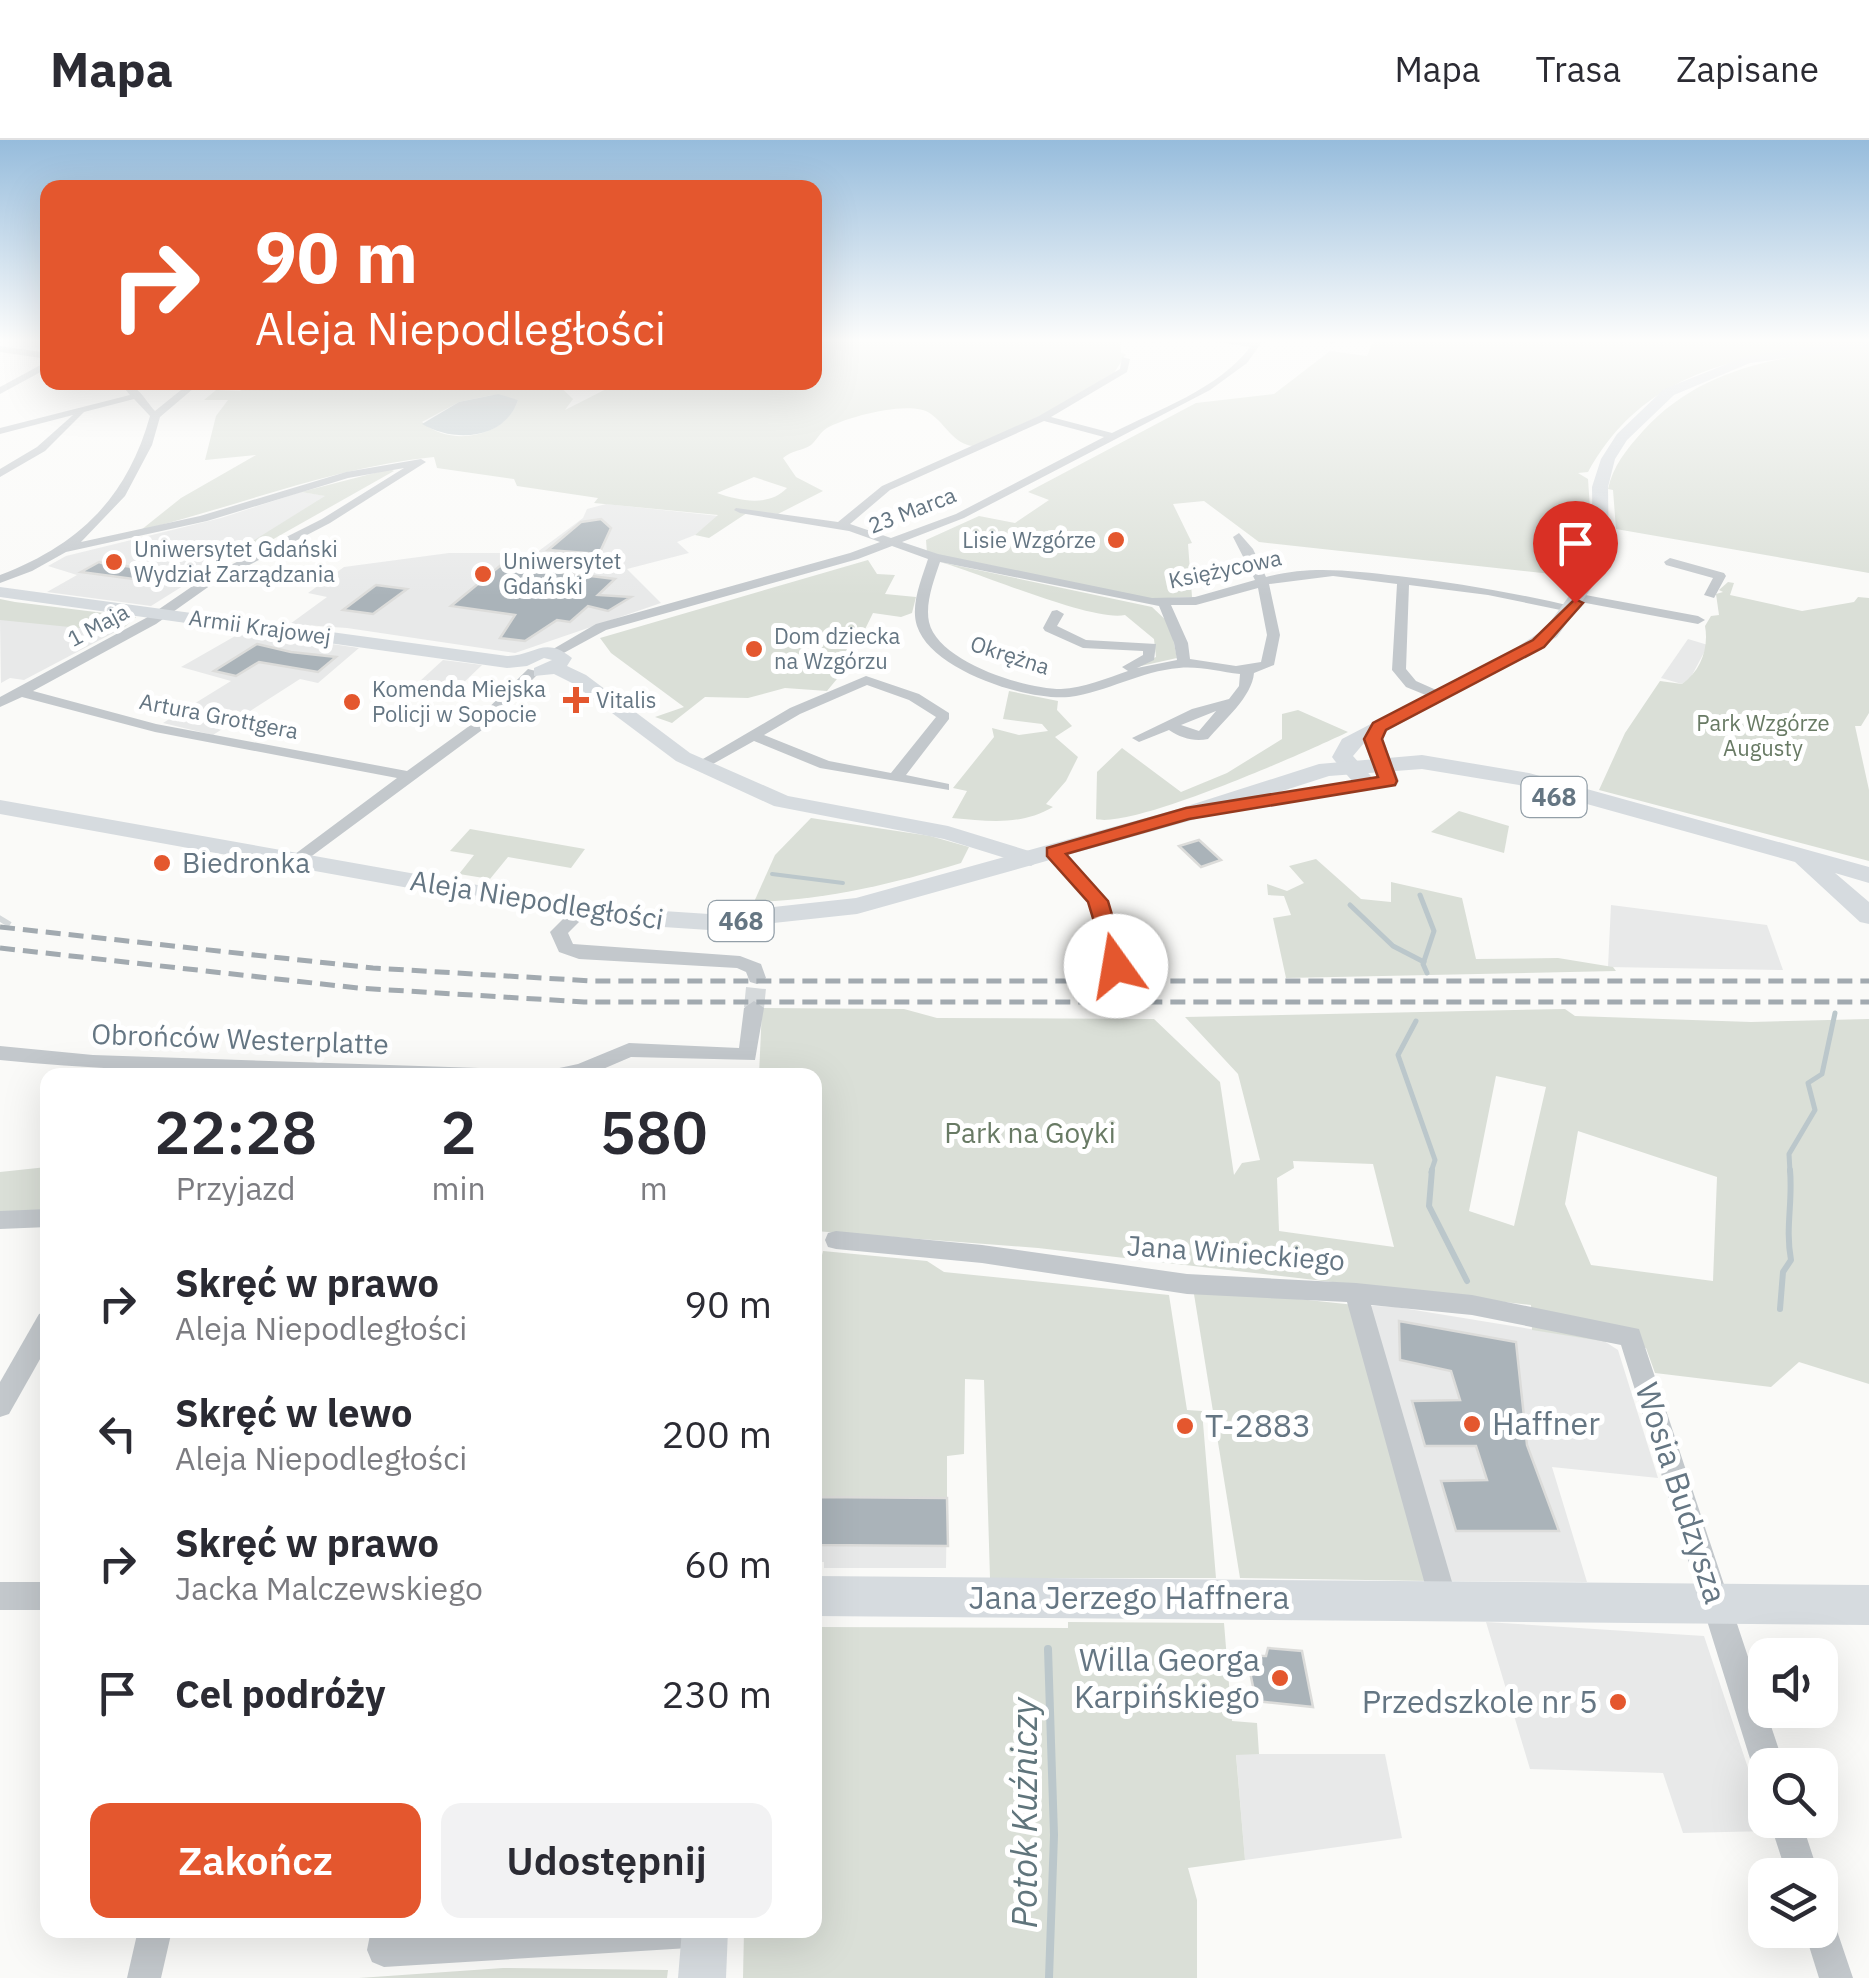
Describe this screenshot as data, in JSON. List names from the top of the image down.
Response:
{
  "streets": {
    "main road": ["468", "Aleja Niepodległości"],
    "street": [
      "23 Marca",
      "Księżycowa",
      "1 Maja",
      "Armii Krajowej",
      "Okrężna",
      "Artura Grottgera",
      "Obrońców Westerplatte",
      "Jana Winieckiego",
      "Wosia Budzysza",
      "Jana Jerzego Haffnera"
    ]
  },
  "crossings": [
    ["23 Marca", "Księżycowa"],
    ["23 Marca", "Armii Krajowej"],
    ["Księżycowa", "Okrężna"],
    ["1 Maja", "Armii Krajowej"],
    ["1 Maja", "Artura Grottgera"],
    ["Jana Winieckiego", "Wosia Budzysza"],
    ["Wosia Budzysza", "Jana Jerzego Haffnera"]
  ],
  "water": ["Potok Kuźniczy"],
  "parks": ["Park Wzgórze Augusty", "Park na Goyki"],
  "places": {
    "other": [
      "Lisie Wzgórze",
      "Uniwersytet Gdański Wydział Zarządzania",
      "Uniwersytet Gdański",
      "Dom dziecka na Wzgórzu",
      "Komenda Miejska Policji w Sopocie",
      "Biedronka",
      "Haffner",
      "T-2883",
      "Willa Georga Karpińskiego",
      "Przedszkole nr 5"
    ],
    "health": ["Vitalis"]
  },
  "page": {
    "header": "Mapa",
    "nav": ["Mapa", "Trasa", "Zapisane"],
    "turn": ["90 m", "Aleja Niepodległości"],
    "eta": [
      "22:28",
      "Przyjazd",
      "2",
      "min",
      "580",
      "m"
    ],
    "list": [
      {
        "name": "Skręć w prawo",
        "note": "Aleja Niepodległości",
        "value": "90 m"
      },
      {
        "name": "Skręć w lewo",
        "note": "Aleja Niepodległości",
        "value": "200 m"
      },
      {
        "name": "Skręć w prawo",
        "note": "Jacka Malczewskiego",
        "value": "60 m"
      },
      {
        "name": "Cel podróży",
        "value": "230 m"
      }
    ],
    "buttons": ["Zakończ", "Udostępnij"]
  }
}
